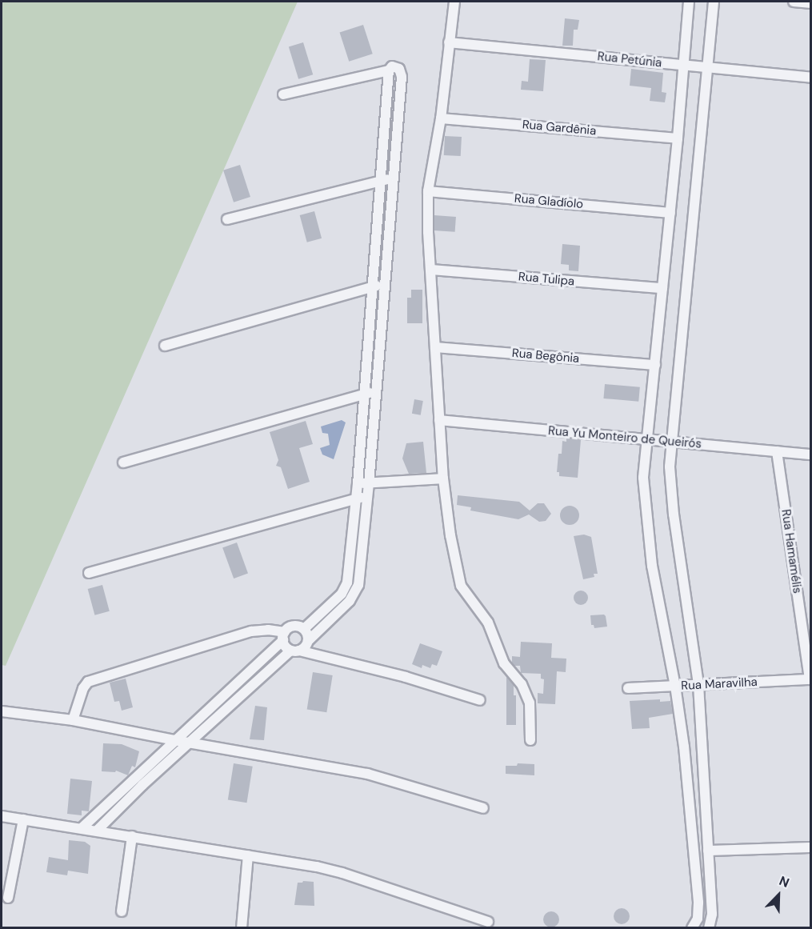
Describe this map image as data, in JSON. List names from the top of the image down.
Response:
{
  "streets": {
    "street": [
      "Rua Petúnia",
      "Rua Gardênia",
      "Rua Gladíolo",
      "Rua Tulipa",
      "Rua Begônia",
      "Rua Yu Monteiro de Queirós",
      "Rua Hamamélis",
      "Rua Maravilha"
    ]
  },
  "crossings": [
    ["Rua Yu Monteiro de Queirós", "Rua Hamamélis"],
    ["Rua Hamamélis", "Rua Maravilha"]
  ],
  "north": "top right"
}
